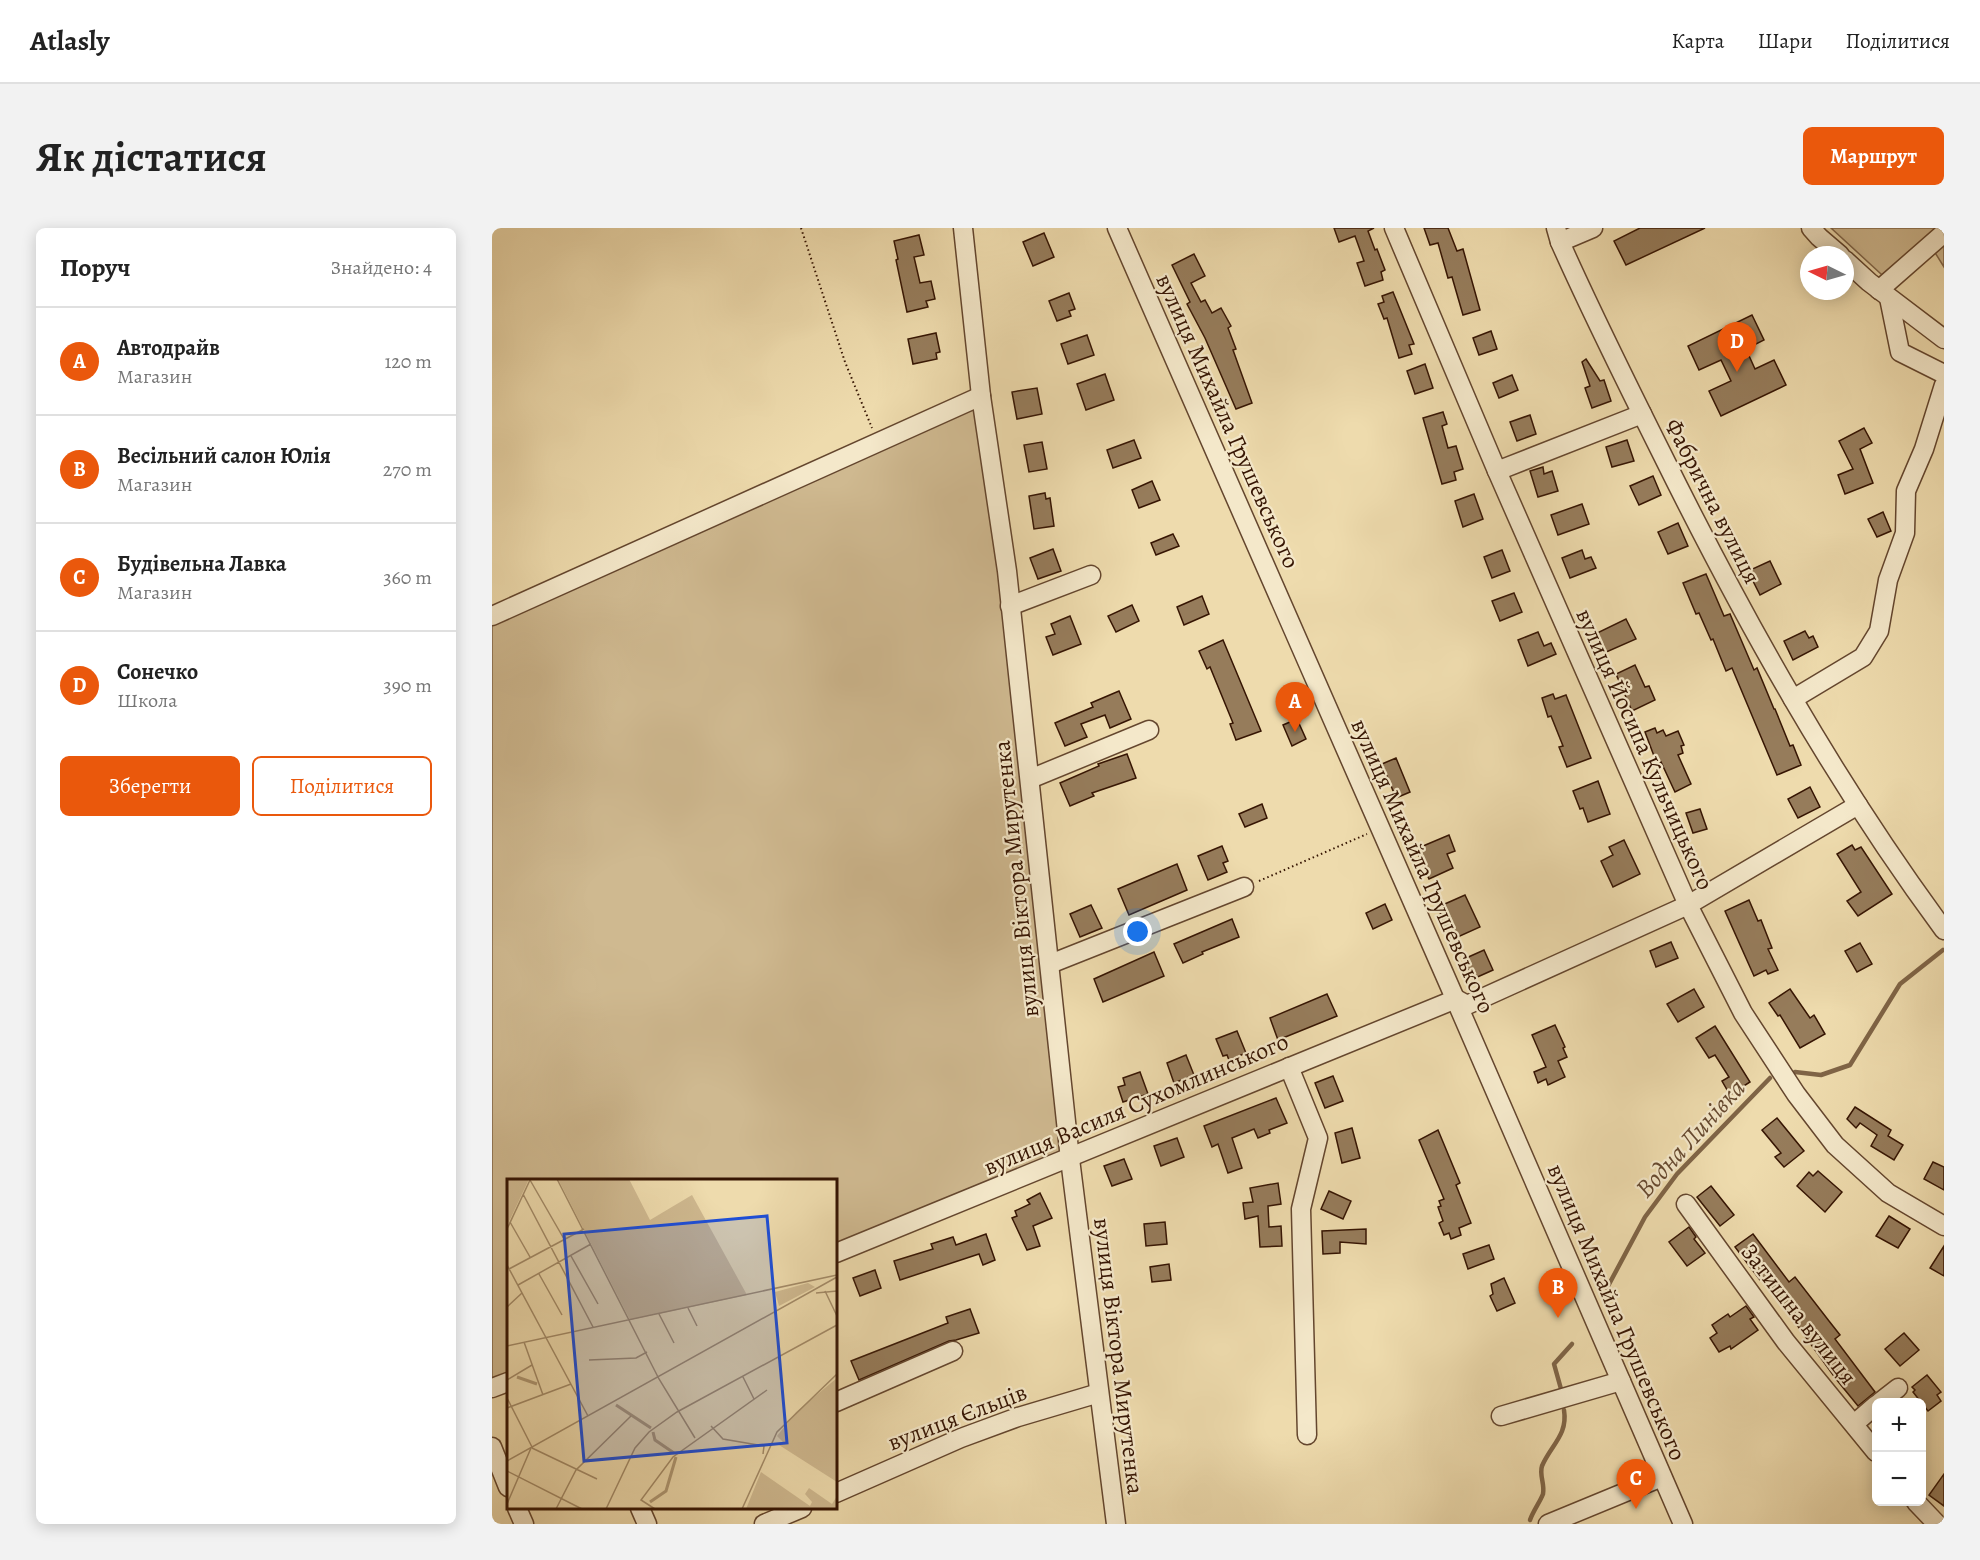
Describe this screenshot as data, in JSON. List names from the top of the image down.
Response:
{
  "streets": {
    "street": [
      "вулиця Михайла Грушевського",
      "Фабрична вулиця",
      "вулиця Йосипа Кульчицького",
      "вулиця Віктора Мирутенка",
      "вулиця Василя Сухомлинського",
      "Затишна вулиця",
      "вулиця Єльців"
    ]
  },
  "crossings": [
    ["вулиця Михайла Грушевського", "вулиця Василя Сухомлинського"],
    ["вулиця Йосипа Кульчицького", "вулиця Василя Сухомлинського"],
    ["вулиця Віктора Мирутенка", "вулиця Василя Сухомлинського"],
    ["вулиця Віктора Мирутенка", "вулиця Єльців"]
  ],
  "water": ["Водна Линівка"],
  "north": "left",
  "page": {
    "header": "Atlasly",
    "nav": ["Карта", "Шари", "Поділитися"],
    "buttons": [
      "Маршрут",
      ["Зберегти", "Поділитися"]
    ],
    "title": "Як дістатися",
    "heading": ["Поруч", "Знайдено: 4"],
    "list": [
      {
        "mark": "A",
        "name": "Автодрайв",
        "note": "Магазин",
        "value": "120 m"
      },
      {
        "mark": "B",
        "name": "Весільний салон Юлія",
        "note": "Магазин",
        "value": "270 m"
      },
      {
        "mark": "C",
        "name": "Будівельна Лавка",
        "note": "Магазин",
        "value": "360 m"
      },
      {
        "mark": "D",
        "name": "Сонечко",
        "note": "Школа",
        "value": "390 m"
      }
    ],
    "pins": [
      "D",
      "A",
      "B",
      "C"
    ],
    "map_buttons": ["+", "−"]
  }
}
